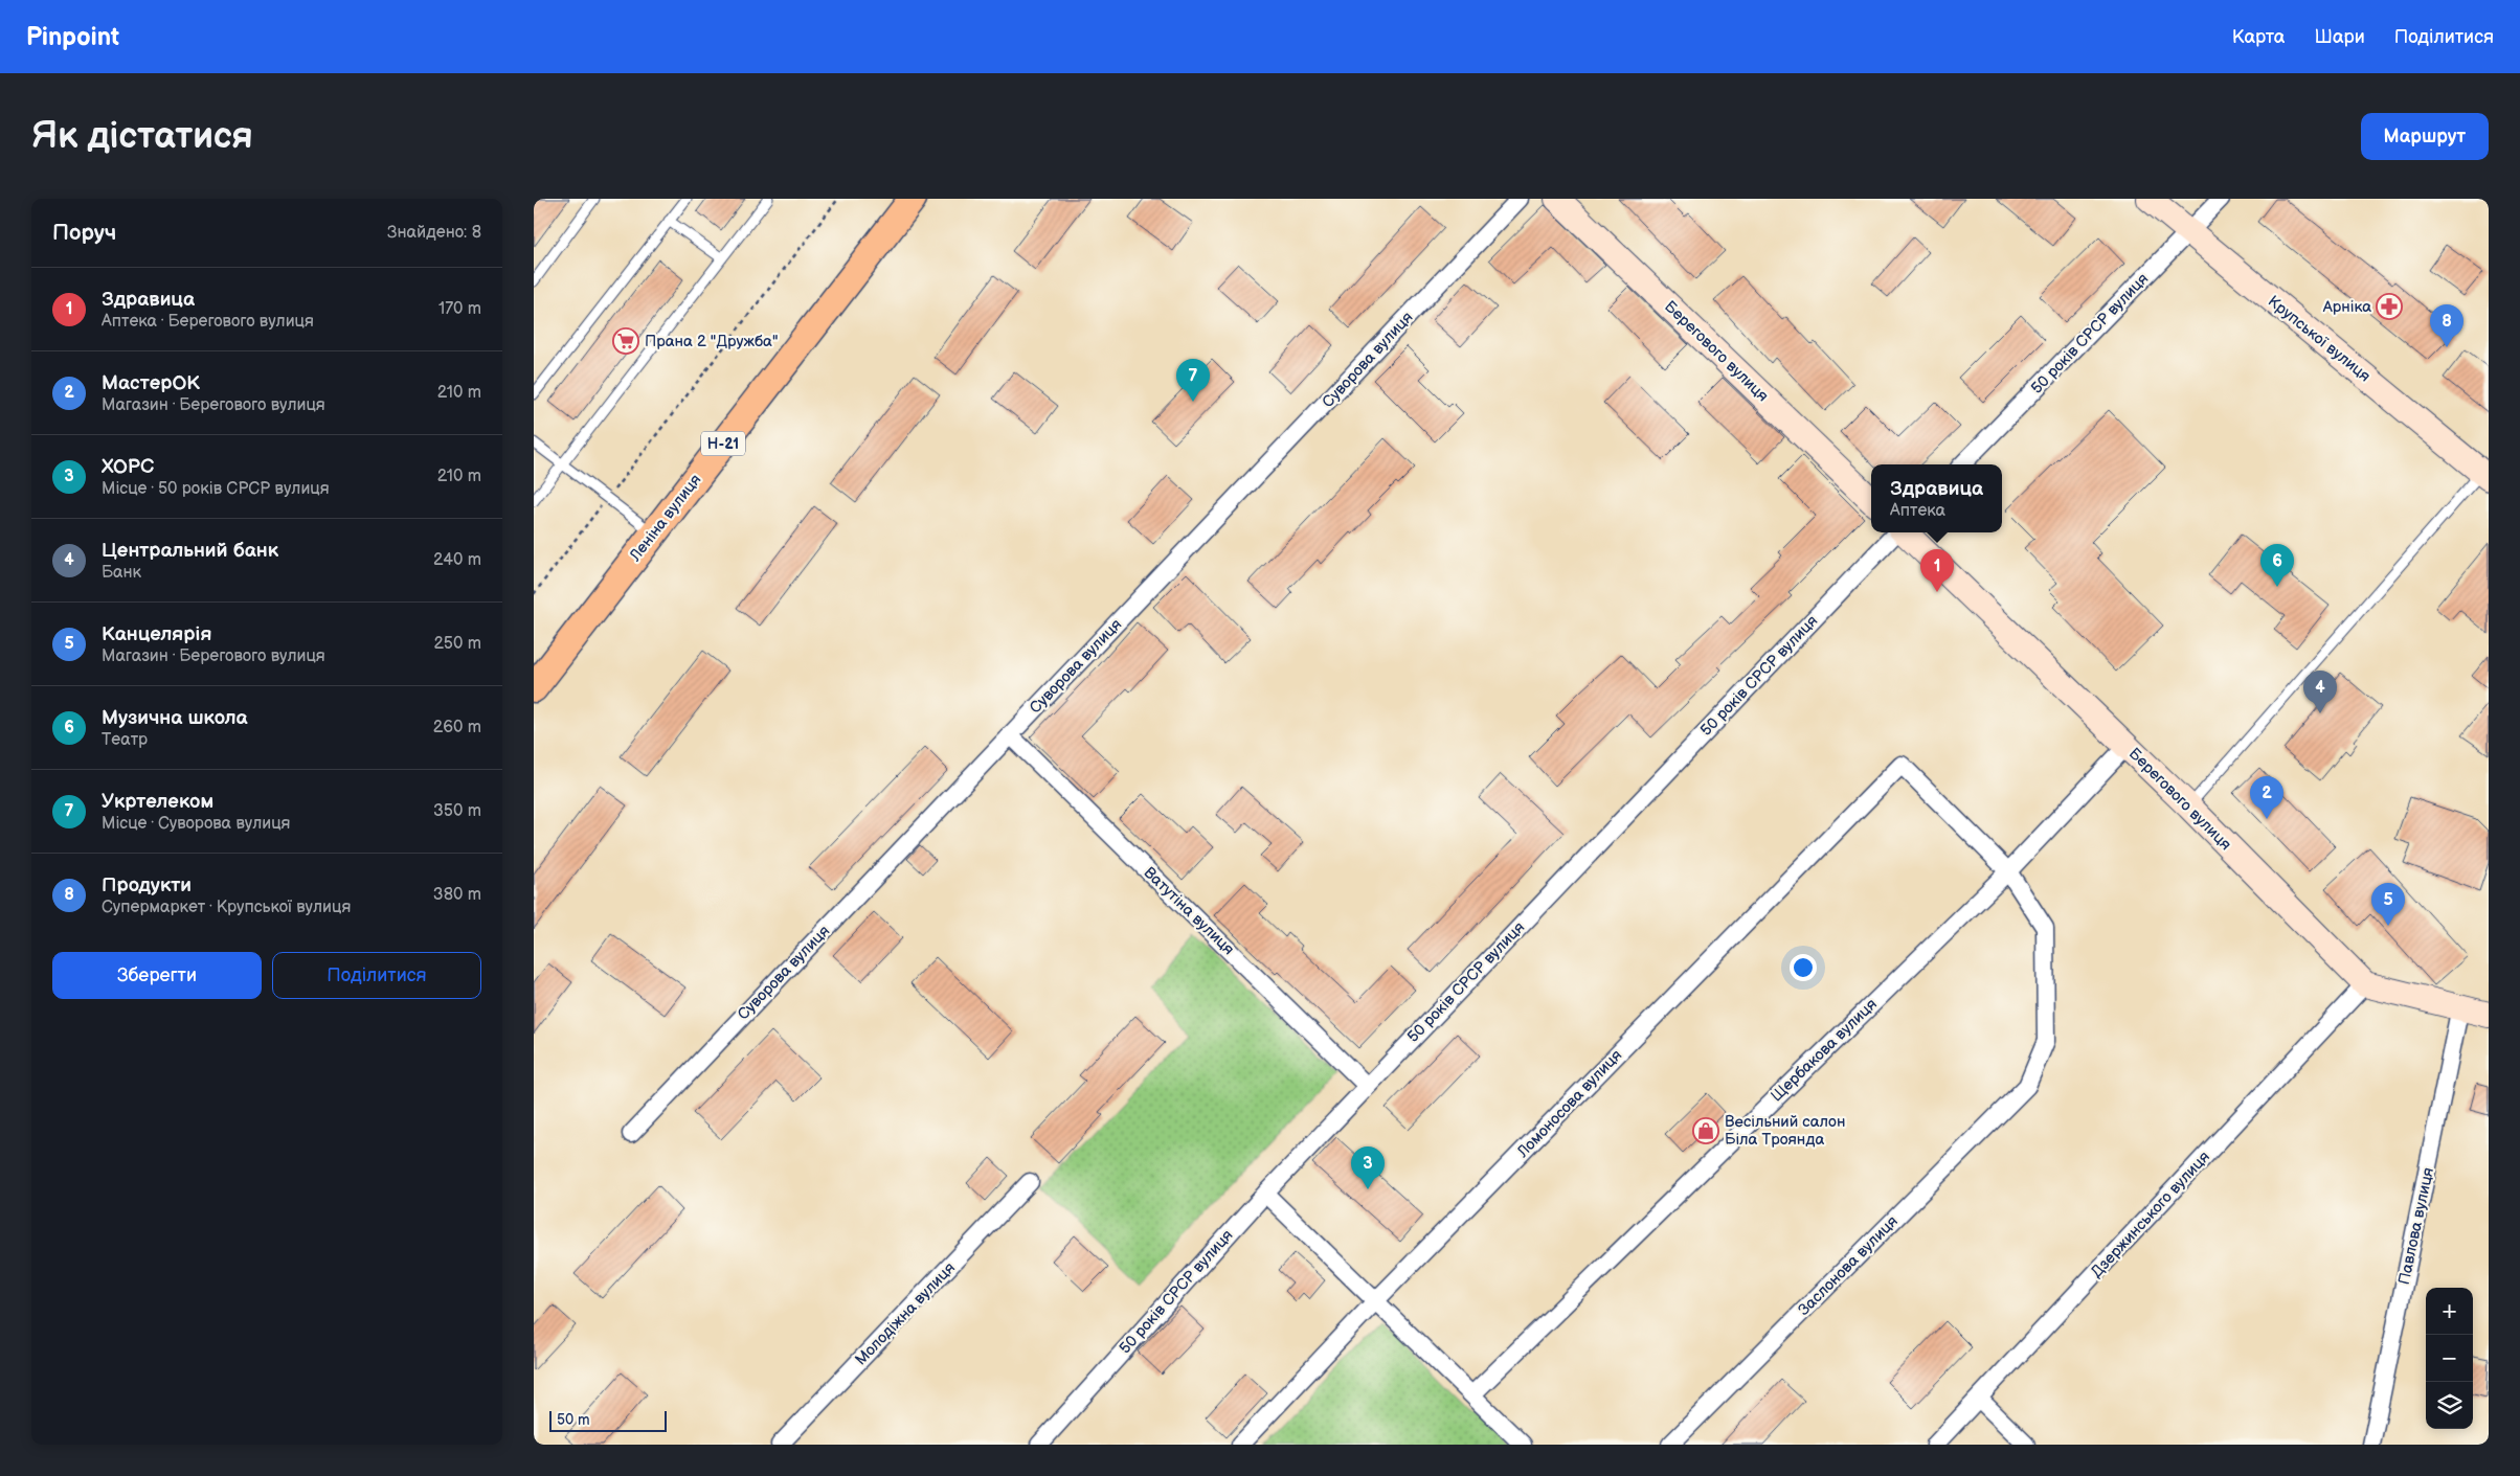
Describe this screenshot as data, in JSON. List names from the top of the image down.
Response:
{
  "streets": {
    "main road": ["Н-21", "Леніна вулиця"],
    "street": [
      "50 років СРСР вулиця",
      "Крупської вулиця",
      "Берегового вулиця",
      "Суворова вулиця",
      "Ватутіна вулиця",
      "Щербакова вулиця",
      "Ломоносова вулиця",
      "Дзержинського вулиця",
      "Павлова вулиця",
      "Заслонова вулиця",
      "Молодіжна вулиця"
    ]
  },
  "crossings": [
    ["50 років СРСР вулиця", "Крупської вулиця"],
    ["50 років СРСР вулиця", "Ватутіна вулиця"],
    ["Берегового вулиця", "Щербакова вулиця"],
    ["Берегового вулиця", "Дзержинського вулиця"],
    ["Суворова вулиця", "Ватутіна вулиця"],
    ["Щербакова вулиця", "Ломоносова вулиця"],
    ["Щербакова вулиця", "Заслонова вулиця"],
    ["Ломоносова вулиця", "Заслонова вулиця"]
  ],
  "places": {
    "pharmacy": ["Арніка"],
    "supermarket": ["Прана 2 \"Дружба\""],
    "shop": ["Весільний салон Біла Троянда"]
  },
  "scale_bar": "50 m",
  "page": {
    "header": "Pinpoint",
    "nav": ["Карта", "Шари", "Поділитися"],
    "buttons": [
      "Маршрут",
      ["Зберегти", "Поділитися"]
    ],
    "title": "Як дістатися",
    "heading": ["Поруч", "Знайдено: 8"],
    "list": [
      {
        "mark": "1",
        "name": "Здравица",
        "note": "Аптека · Берегового вулиця",
        "value": "170 m"
      },
      {
        "mark": "2",
        "name": "МастерОК",
        "note": "Магазин · Берегового вулиця",
        "value": "210 m"
      },
      {
        "mark": "3",
        "name": "ХОРС",
        "note": "Місце · 50 років СРСР вулиця",
        "value": "210 m"
      },
      {
        "mark": "4",
        "name": "Центральний банк",
        "note": "Банк",
        "value": "240 m"
      },
      {
        "mark": "5",
        "name": "Канцелярія",
        "note": "Магазин · Берегового вулиця",
        "value": "250 m"
      },
      {
        "mark": "6",
        "name": "Музична школа",
        "note": "Театр",
        "value": "260 m"
      },
      {
        "mark": "7",
        "name": "Укртелеком",
        "note": "Місце · Суворова вулиця",
        "value": "350 m"
      },
      {
        "mark": "8",
        "name": "Продукти",
        "note": "Супермаркет · Крупської вулиця",
        "value": "380 m"
      }
    ],
    "pins": [
      "8",
      "7",
      "6",
      "1",
      "4",
      "2",
      "5",
      "3"
    ],
    "popup": ["Здравица", "Аптека"],
    "map_buttons": ["+", "−"],
    "scale": "50 m"
  }
}
